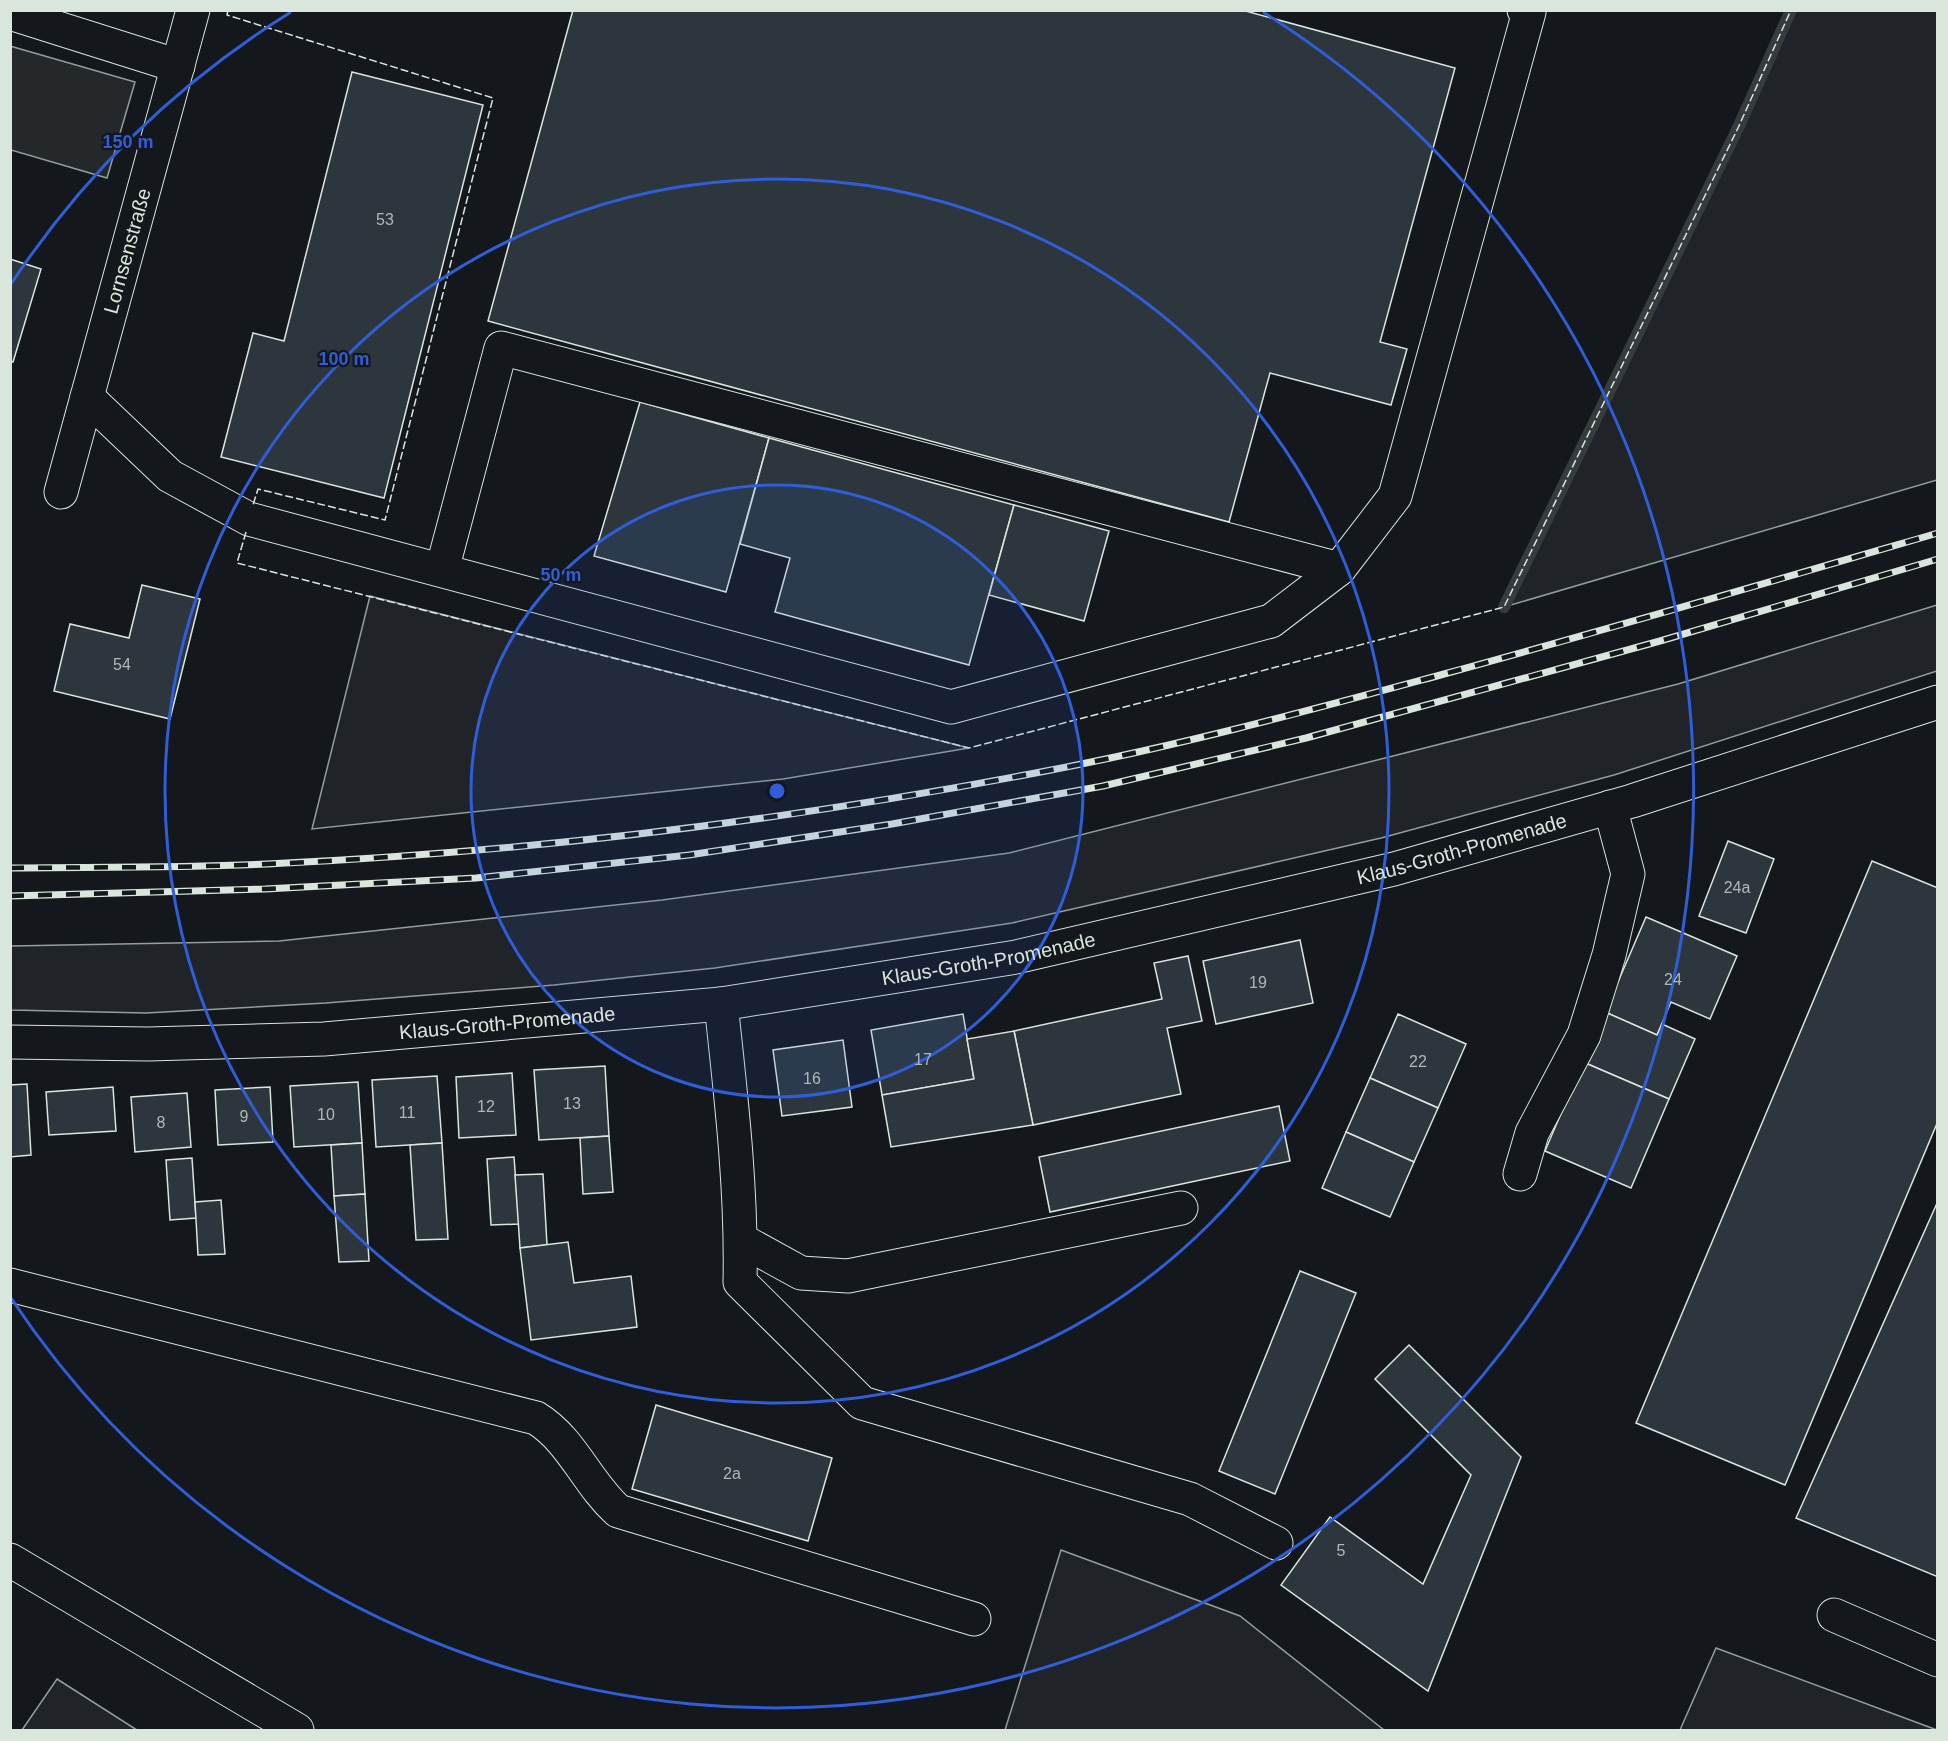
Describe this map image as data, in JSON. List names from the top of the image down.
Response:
{
  "streets": {
    "street": ["Lornsenstraße", "Klaus-Groth-Promenade"]
  },
  "house_numbers": [
    "53",
    "54",
    "24a",
    "24",
    "19",
    "17",
    "22",
    "16",
    "13",
    "12",
    "11",
    "10",
    "9",
    "8",
    "2a",
    "5"
  ],
  "rings": ["150 m", "100 m", "50 m"]
}
